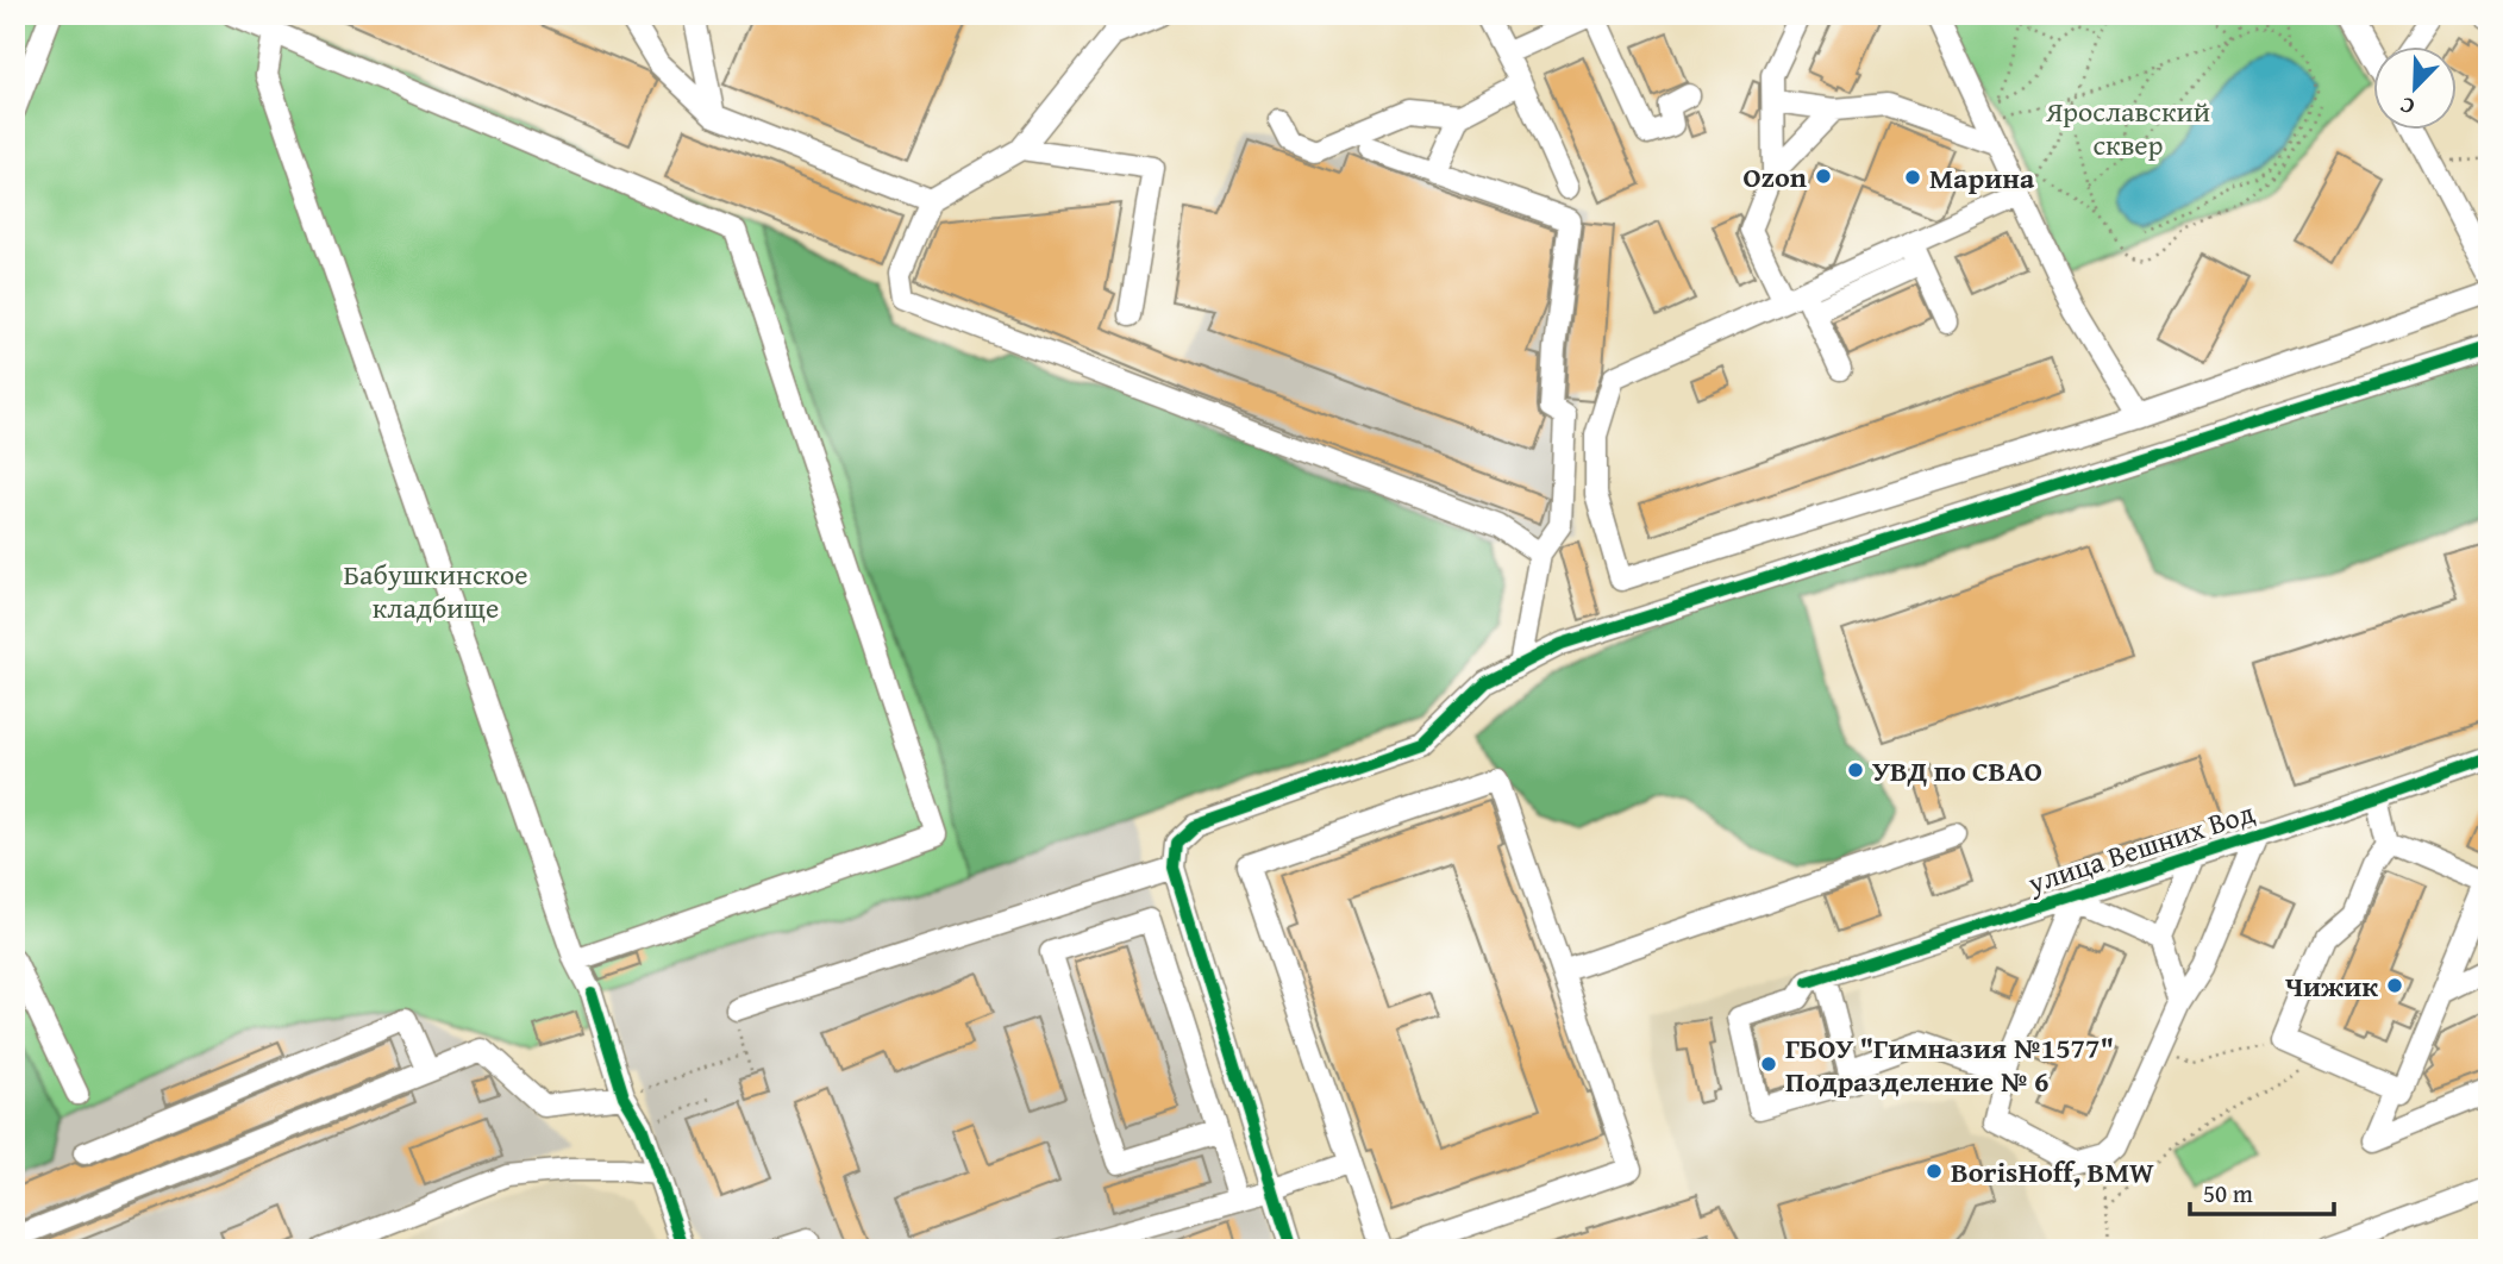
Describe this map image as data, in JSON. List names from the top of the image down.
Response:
{
  "streets": {
    "street": ["улица Вешних Вод"]
  },
  "parks": ["Ярославский сквер", "Бабушкинское кладбище"],
  "places": [
    "Ozon",
    "Марина",
    "УВД по СВАО",
    "Чижик",
    "ГБОУ \"Гимназия №1577\" Подразделение № 6",
    "BorisHoff, BMW"
  ],
  "scale_bar": "50 m",
  "north": "bottom left"
}
